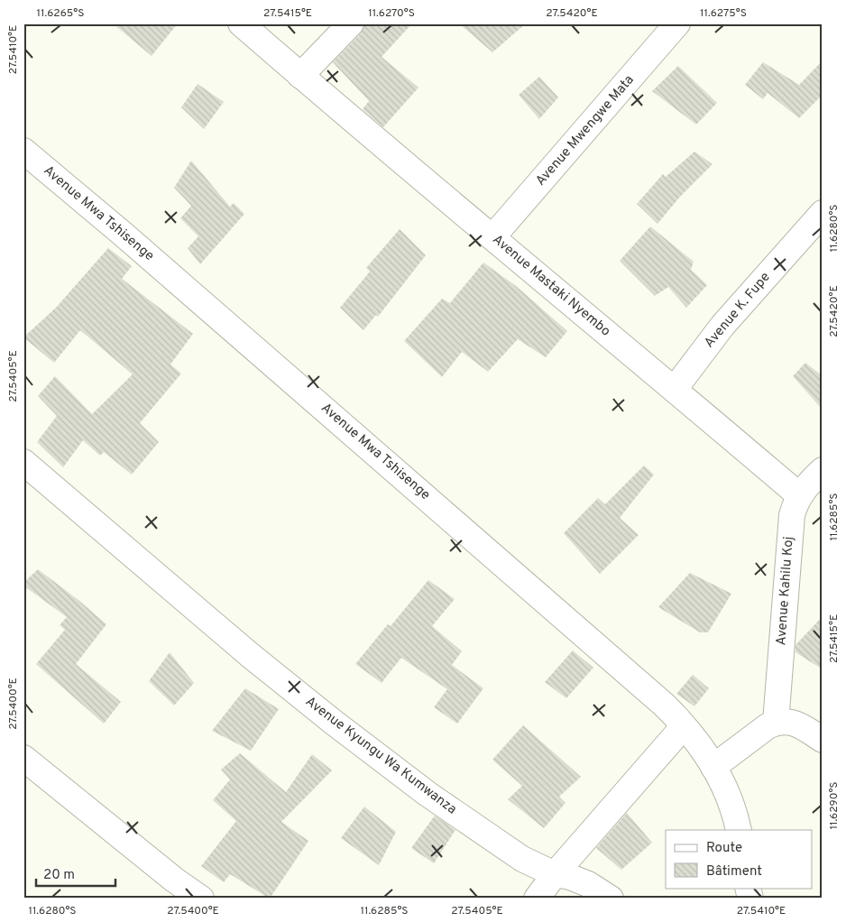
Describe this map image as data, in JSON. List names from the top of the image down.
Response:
{
  "streets": {
    "street": [
      "Avenue Mwengwe Mata",
      "Avenue Mwa Tshisenge",
      "Avenue Mastaki Nyembo",
      "Avenue K. Fupe",
      "Avenue Kahilu Koj",
      "Avenue Kyungu Wa Kumwanza"
    ]
  },
  "crossings": [
    ["Avenue Mwengwe Mata", "Avenue Mastaki Nyembo"],
    ["Avenue Mastaki Nyembo", "Avenue K. Fupe"],
    ["Avenue Mastaki Nyembo", "Avenue Kahilu Koj"]
  ],
  "legend": ["Route", "Bâtiment"],
  "scale_bar": "20 m",
  "coordinates": [
    "11.6265°S",
    "27.5415°E",
    "11.6270°S",
    "27.5420°E",
    "11.6275°S",
    "27.5410°E",
    "11.6280°S",
    "27.5405°E",
    "11.6285°S",
    "27.5400°E",
    "11.6290°S"
  ]
}
